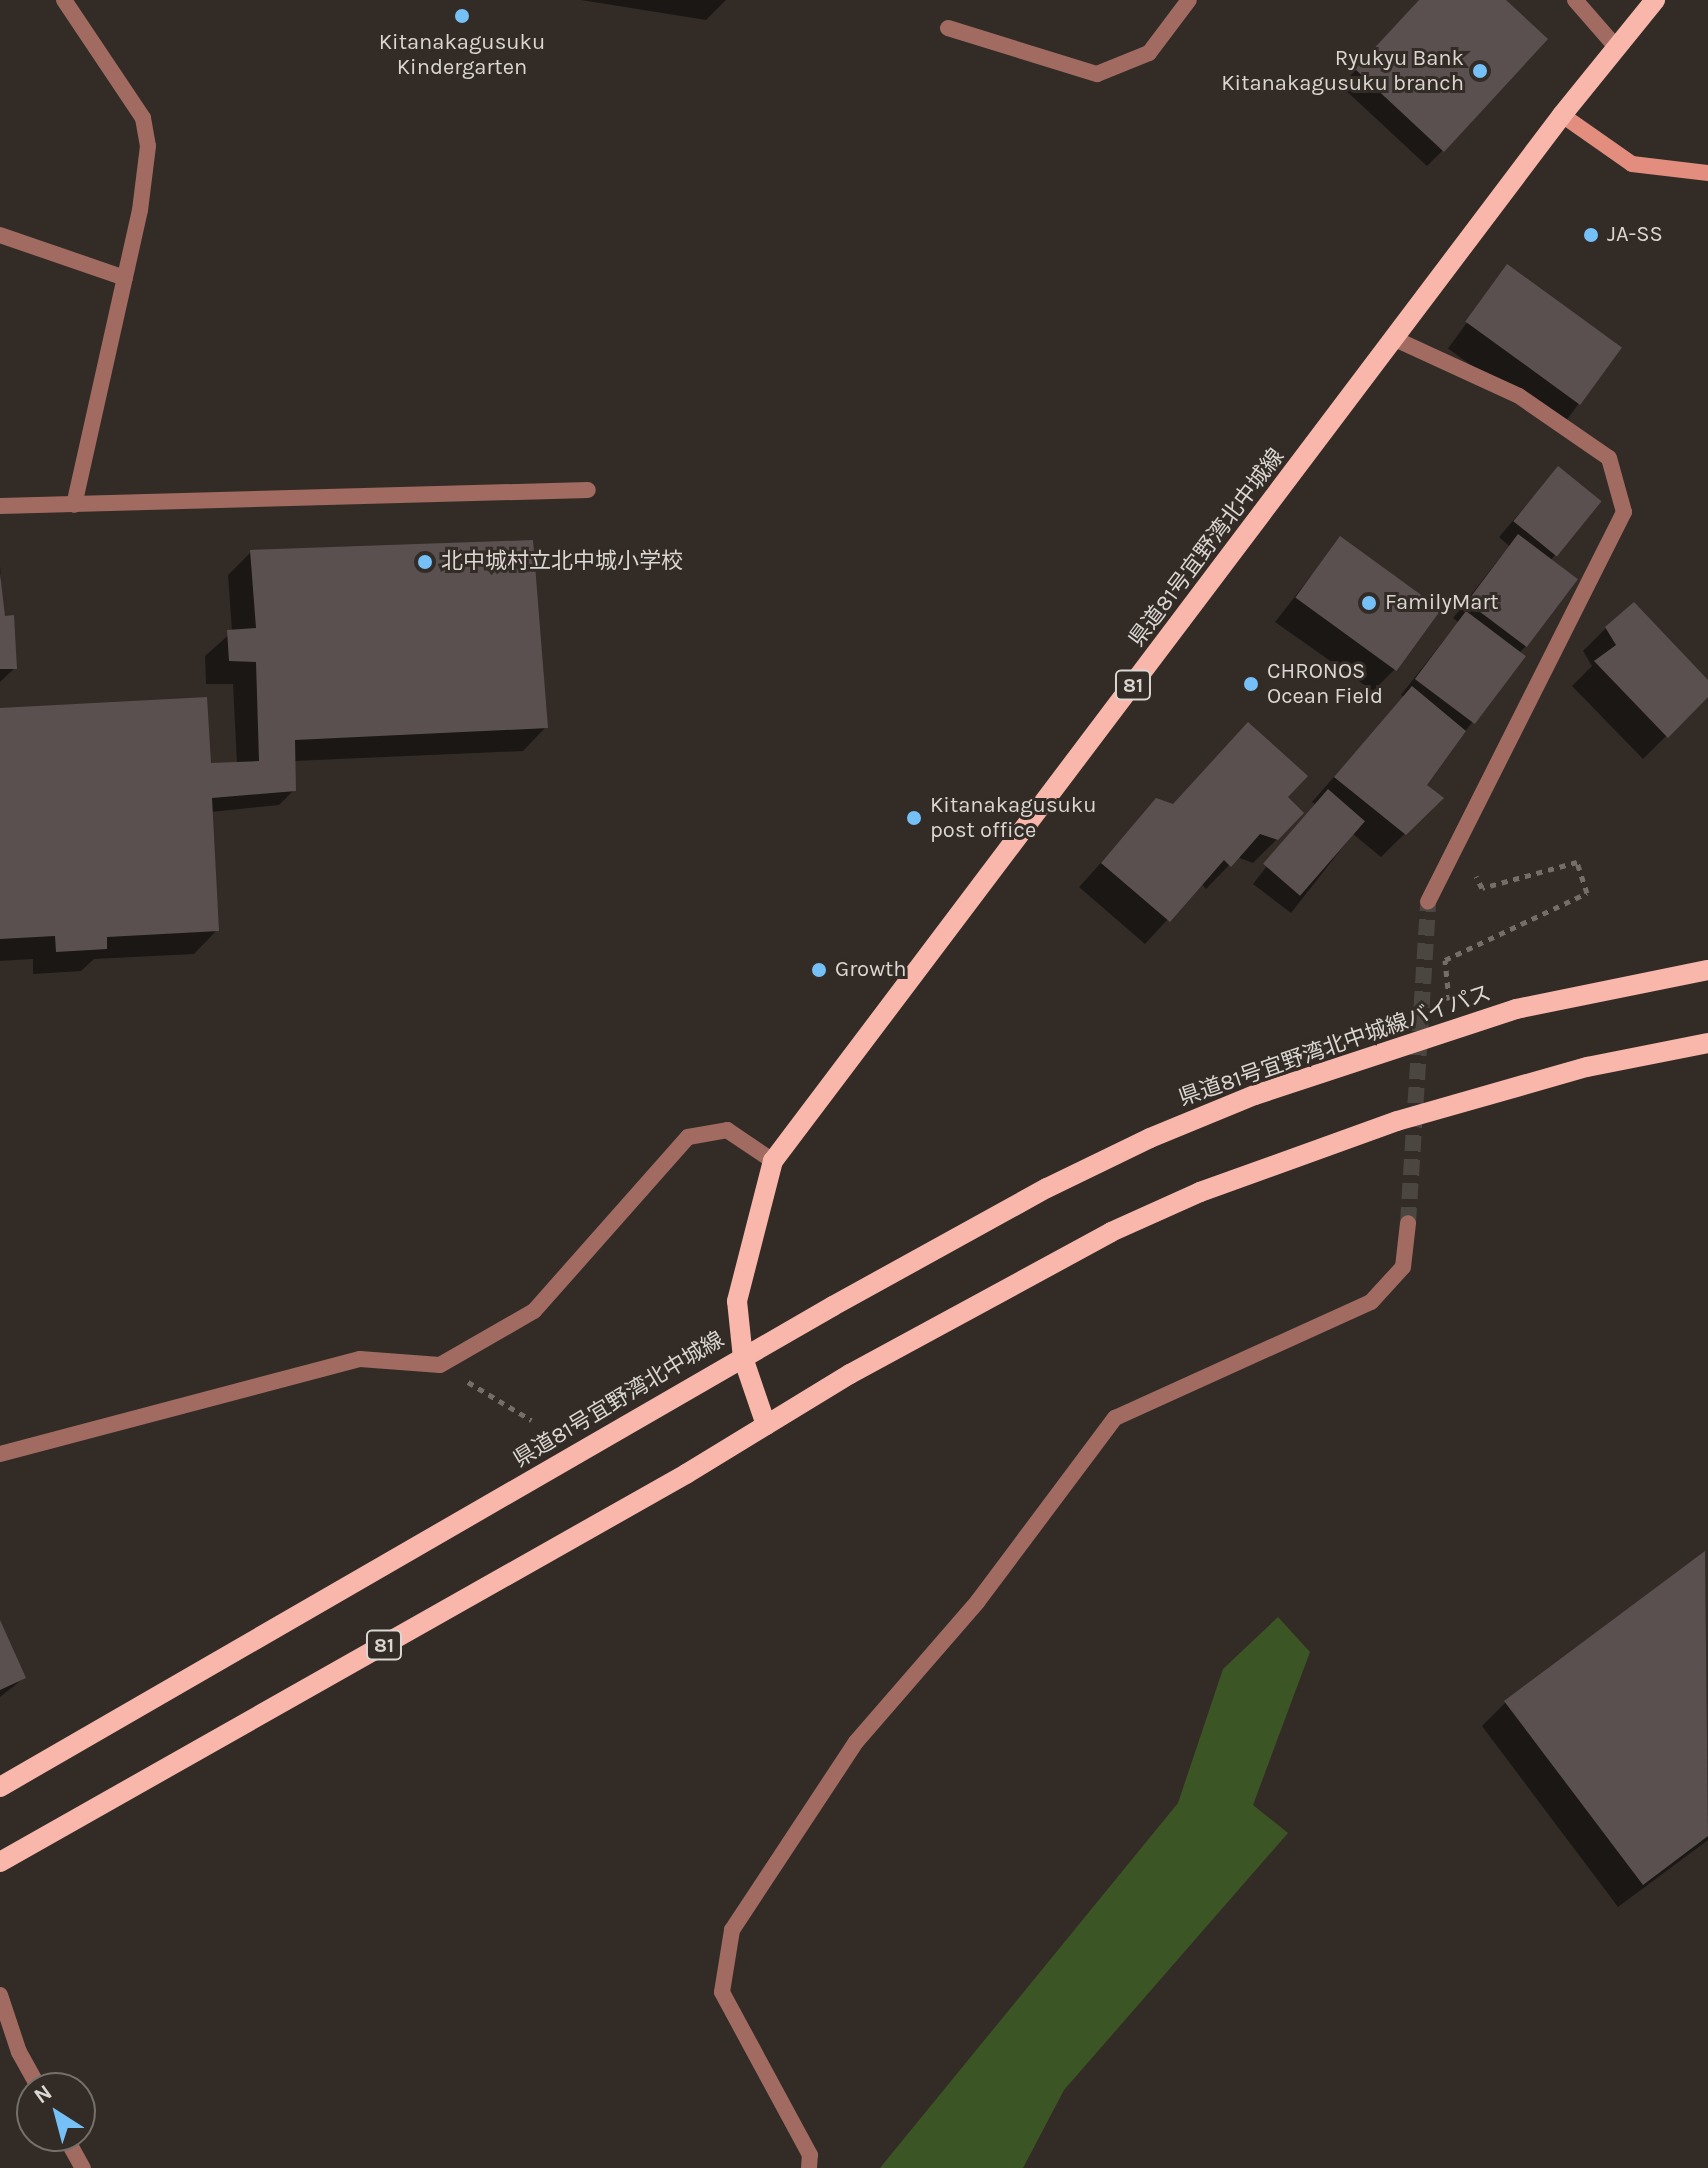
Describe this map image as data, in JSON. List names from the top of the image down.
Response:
{
  "streets": {
    "main road": ["県道81号宜野湾北中城線", "81", "県道81号宜野湾北中城線バイパス"]
  },
  "crossings": [
    ["県道81号宜野湾北中城線", "81"],
    ["県道81号宜野湾北中城線", "県道81号宜野湾北中城線バイパス"],
    ["81", "県道81号宜野湾北中城線バイパス"]
  ],
  "places": [
    "Kitanakagusuku Kindergarten",
    "Ryukyu Bank Kitanakagusuku branch",
    "JA-SS",
    "北中城村立北中城小学校",
    "FamilyMart",
    "CHRONOS Ocean Field",
    "Kitanakagusuku post office",
    "Growth"
  ],
  "north": "top left"
}
